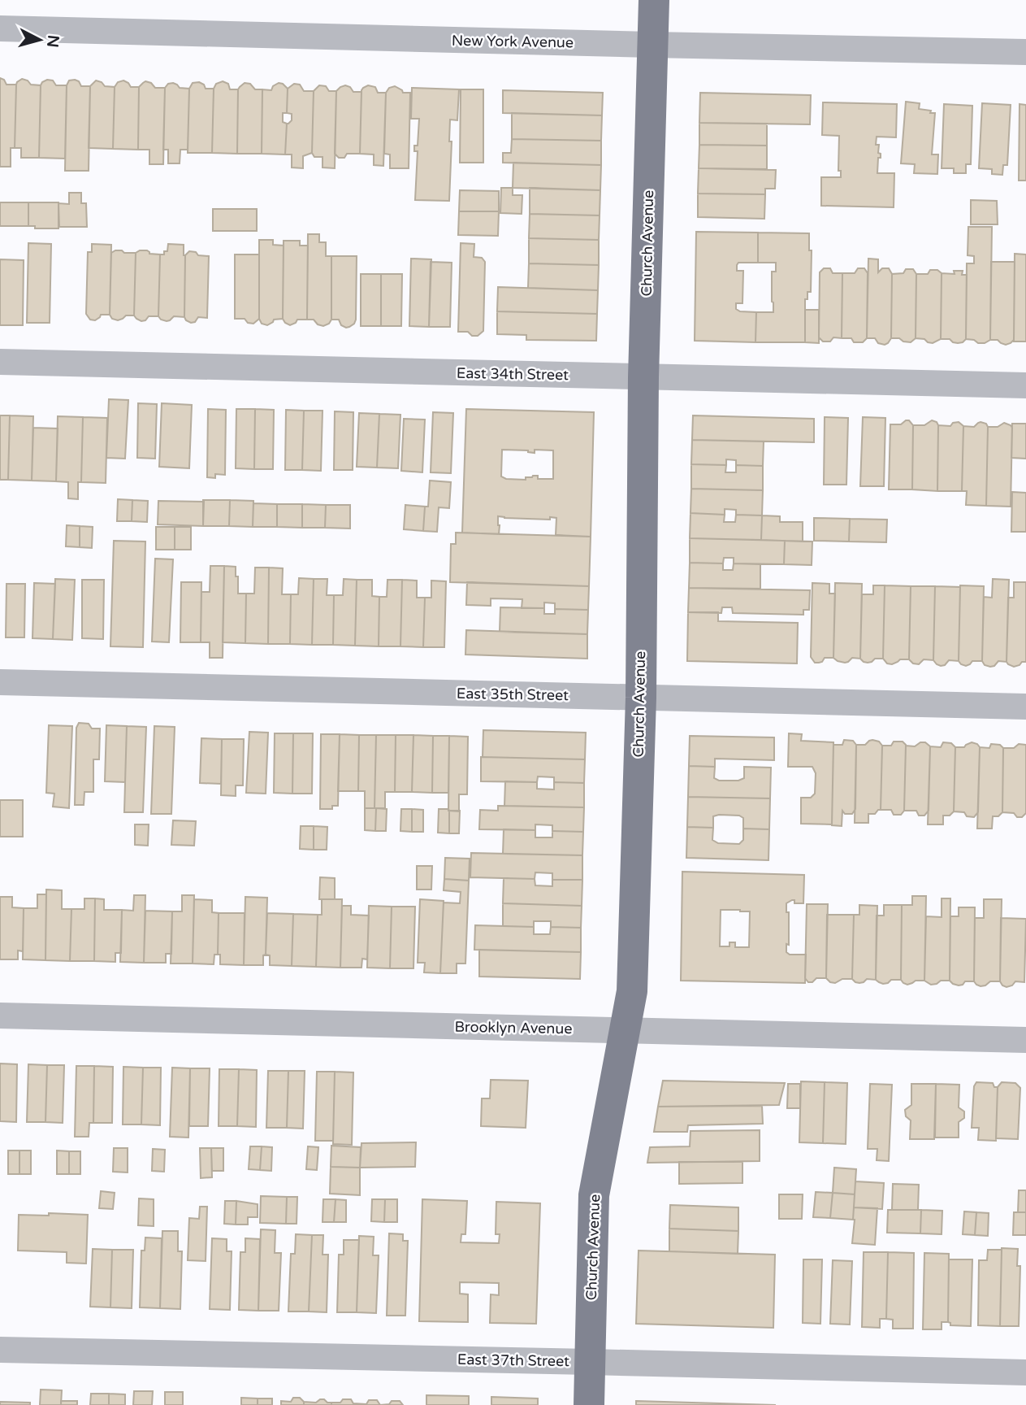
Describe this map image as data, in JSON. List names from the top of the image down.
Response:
{
  "streets": {
    "main road": ["Church Avenue"],
    "street": [
      "New York Avenue",
      "East 34th Street",
      "East 35th Street",
      "Brooklyn Avenue",
      "East 37th Street"
    ]
  },
  "crossings": [
    ["New York Avenue", "Church Avenue"],
    ["Church Avenue", "East 34th Street"],
    ["Church Avenue", "East 35th Street"],
    ["Church Avenue", "Brooklyn Avenue"],
    ["Church Avenue", "East 37th Street"]
  ],
  "north": "right"
}
